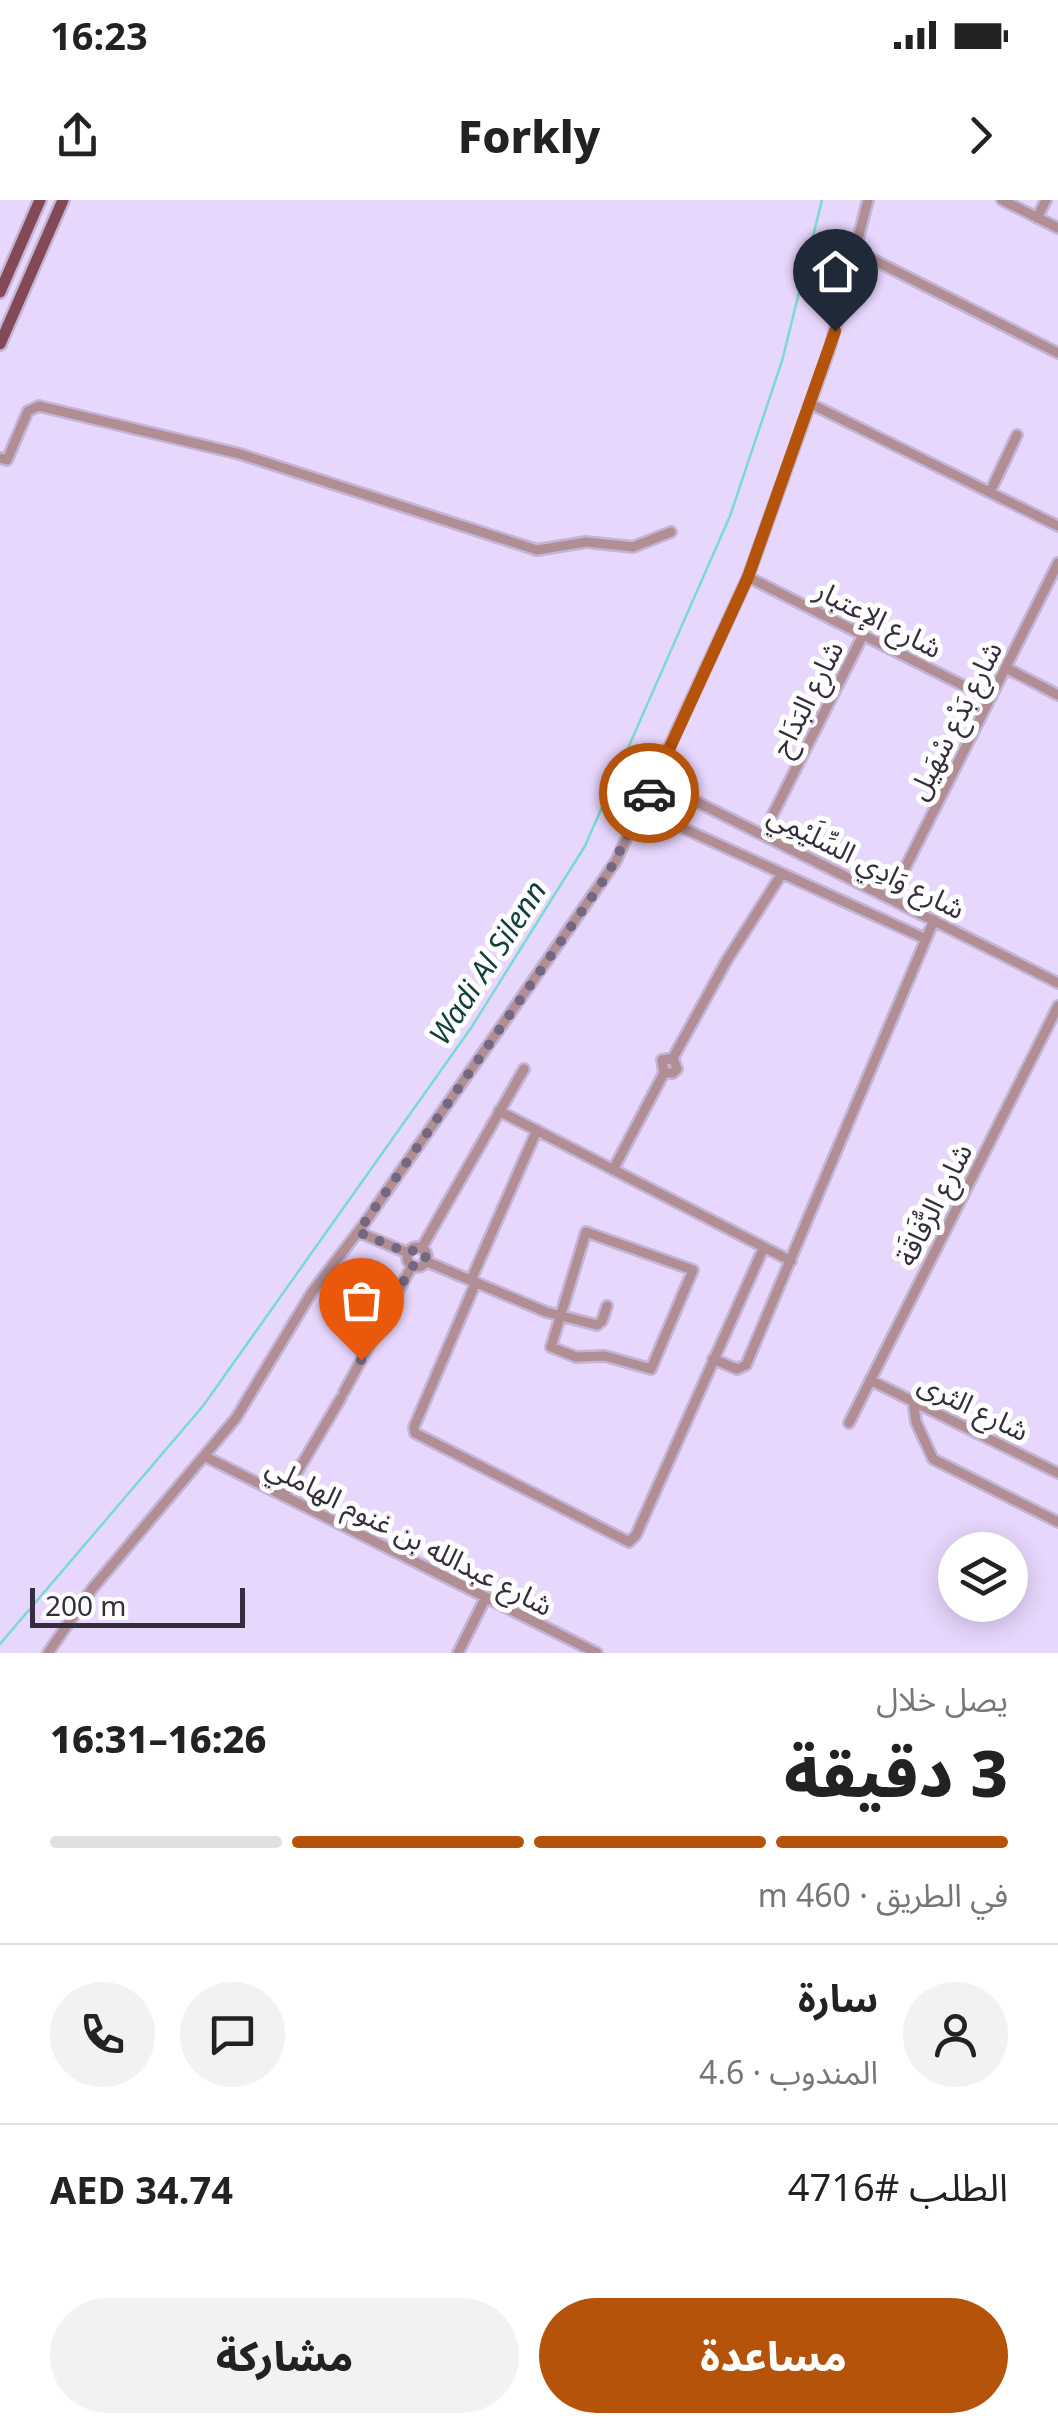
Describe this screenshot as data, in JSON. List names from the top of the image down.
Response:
{
  "streets": {
    "street": [
      "شارع الإعتبار",
      "شارع البَدَاح",
      "شارع بَدْع سْهَيل",
      "شارع وَادِي السِّلَيْمِي",
      "شارع الرُّفَاقَة",
      "شارع الثرى",
      "شارع عبدالله بن غنوم الهاملي"
    ]
  },
  "crossings": [
    ["شارع الإعتبار", "شارع البَدَاح"],
    ["شارع الإعتبار", "شارع بَدْع سْهَيل"],
    ["شارع البَدَاح", "شارع وَادِي السِّلَيْمِي"],
    ["شارع بَدْع سْهَيل", "شارع وَادِي السِّلَيْمِي"],
    ["شارع الرُّفَاقَة", "شارع الثرى"]
  ],
  "water": ["Wadi Al Silenn"],
  "scale_bar": "200 m",
  "page": {
    "status": "16:23",
    "header": "Forkly",
    "scale": "200 m",
    "heading": ["3 دقيقة", "يصل خلال", "16:26–16:31"],
    "panel": [
      "سارة",
      "المندوب · 4.6",
      "الطلب #4716",
      "AED 34.74"
    ],
    "bar": "في الطريق · 460 m",
    "buttons": ["مساعدة", "مشاركة"]
  }
}
